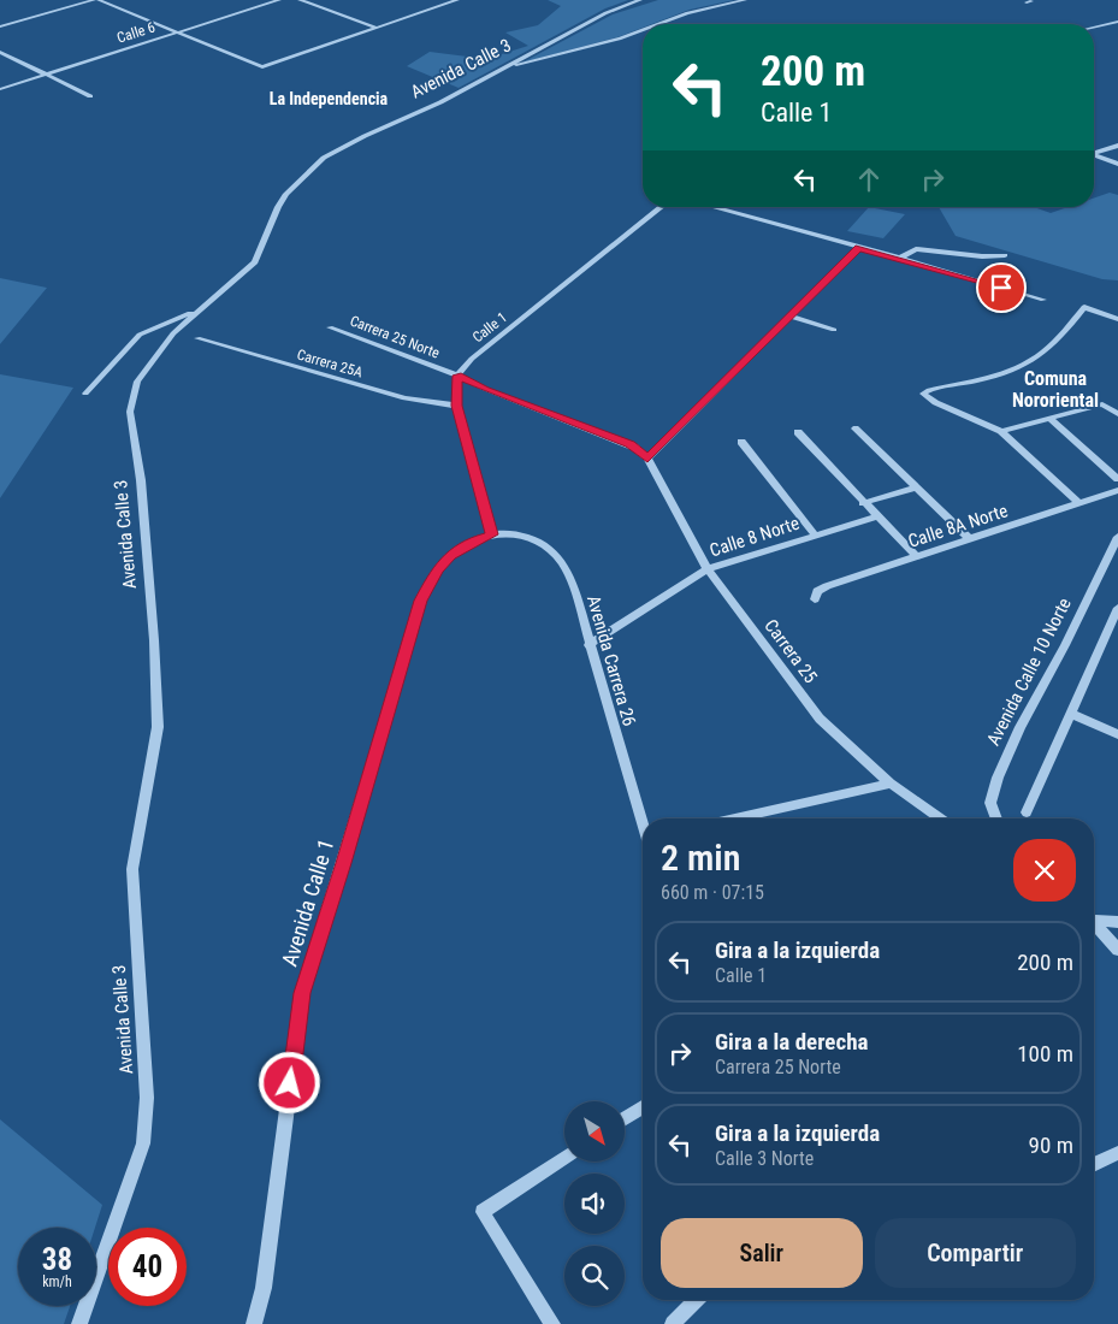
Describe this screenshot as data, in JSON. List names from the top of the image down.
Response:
{
  "streets": {
    "street": [
      "Calle 6",
      "Avenida Calle 3",
      "Calle 1",
      "Carrera 25 Norte",
      "Carrera 25A",
      "Calle 8A Norte",
      "Calle 8 Norte",
      "Carrera 25",
      "Avenida Carrera 26",
      "Avenida Calle 10 Norte",
      "Avenida Calle 1"
    ]
  },
  "crossings": [
    ["Calle 1", "Carrera 25 Norte"],
    ["Carrera 25 Norte", "Carrera 25"],
    ["Calle 8 Norte", "Carrera 25"],
    ["Calle 8 Norte", "Avenida Carrera 26"],
    ["Avenida Carrera 26", "Avenida Calle 1"]
  ],
  "districts": ["La Independencia", "Comuna Nororiental"],
  "north": "bottom right",
  "page": {
    "turn": ["200 m", "Calle 1"],
    "heading": ["2 min", "660 m · 07:15"],
    "list": [
      {
        "name": "Gira a la izquierda",
        "note": "Calle 1",
        "value": "200 m"
      },
      {
        "name": "Gira a la derecha",
        "note": "Carrera 25 Norte",
        "value": "100 m"
      },
      {
        "name": "Gira a la izquierda",
        "note": "Calle 3 Norte",
        "value": "90 m"
      }
    ],
    "buttons": ["Salir", "Compartir"],
    "speed": "38 km/h",
    "limit": "40"
  }
}
